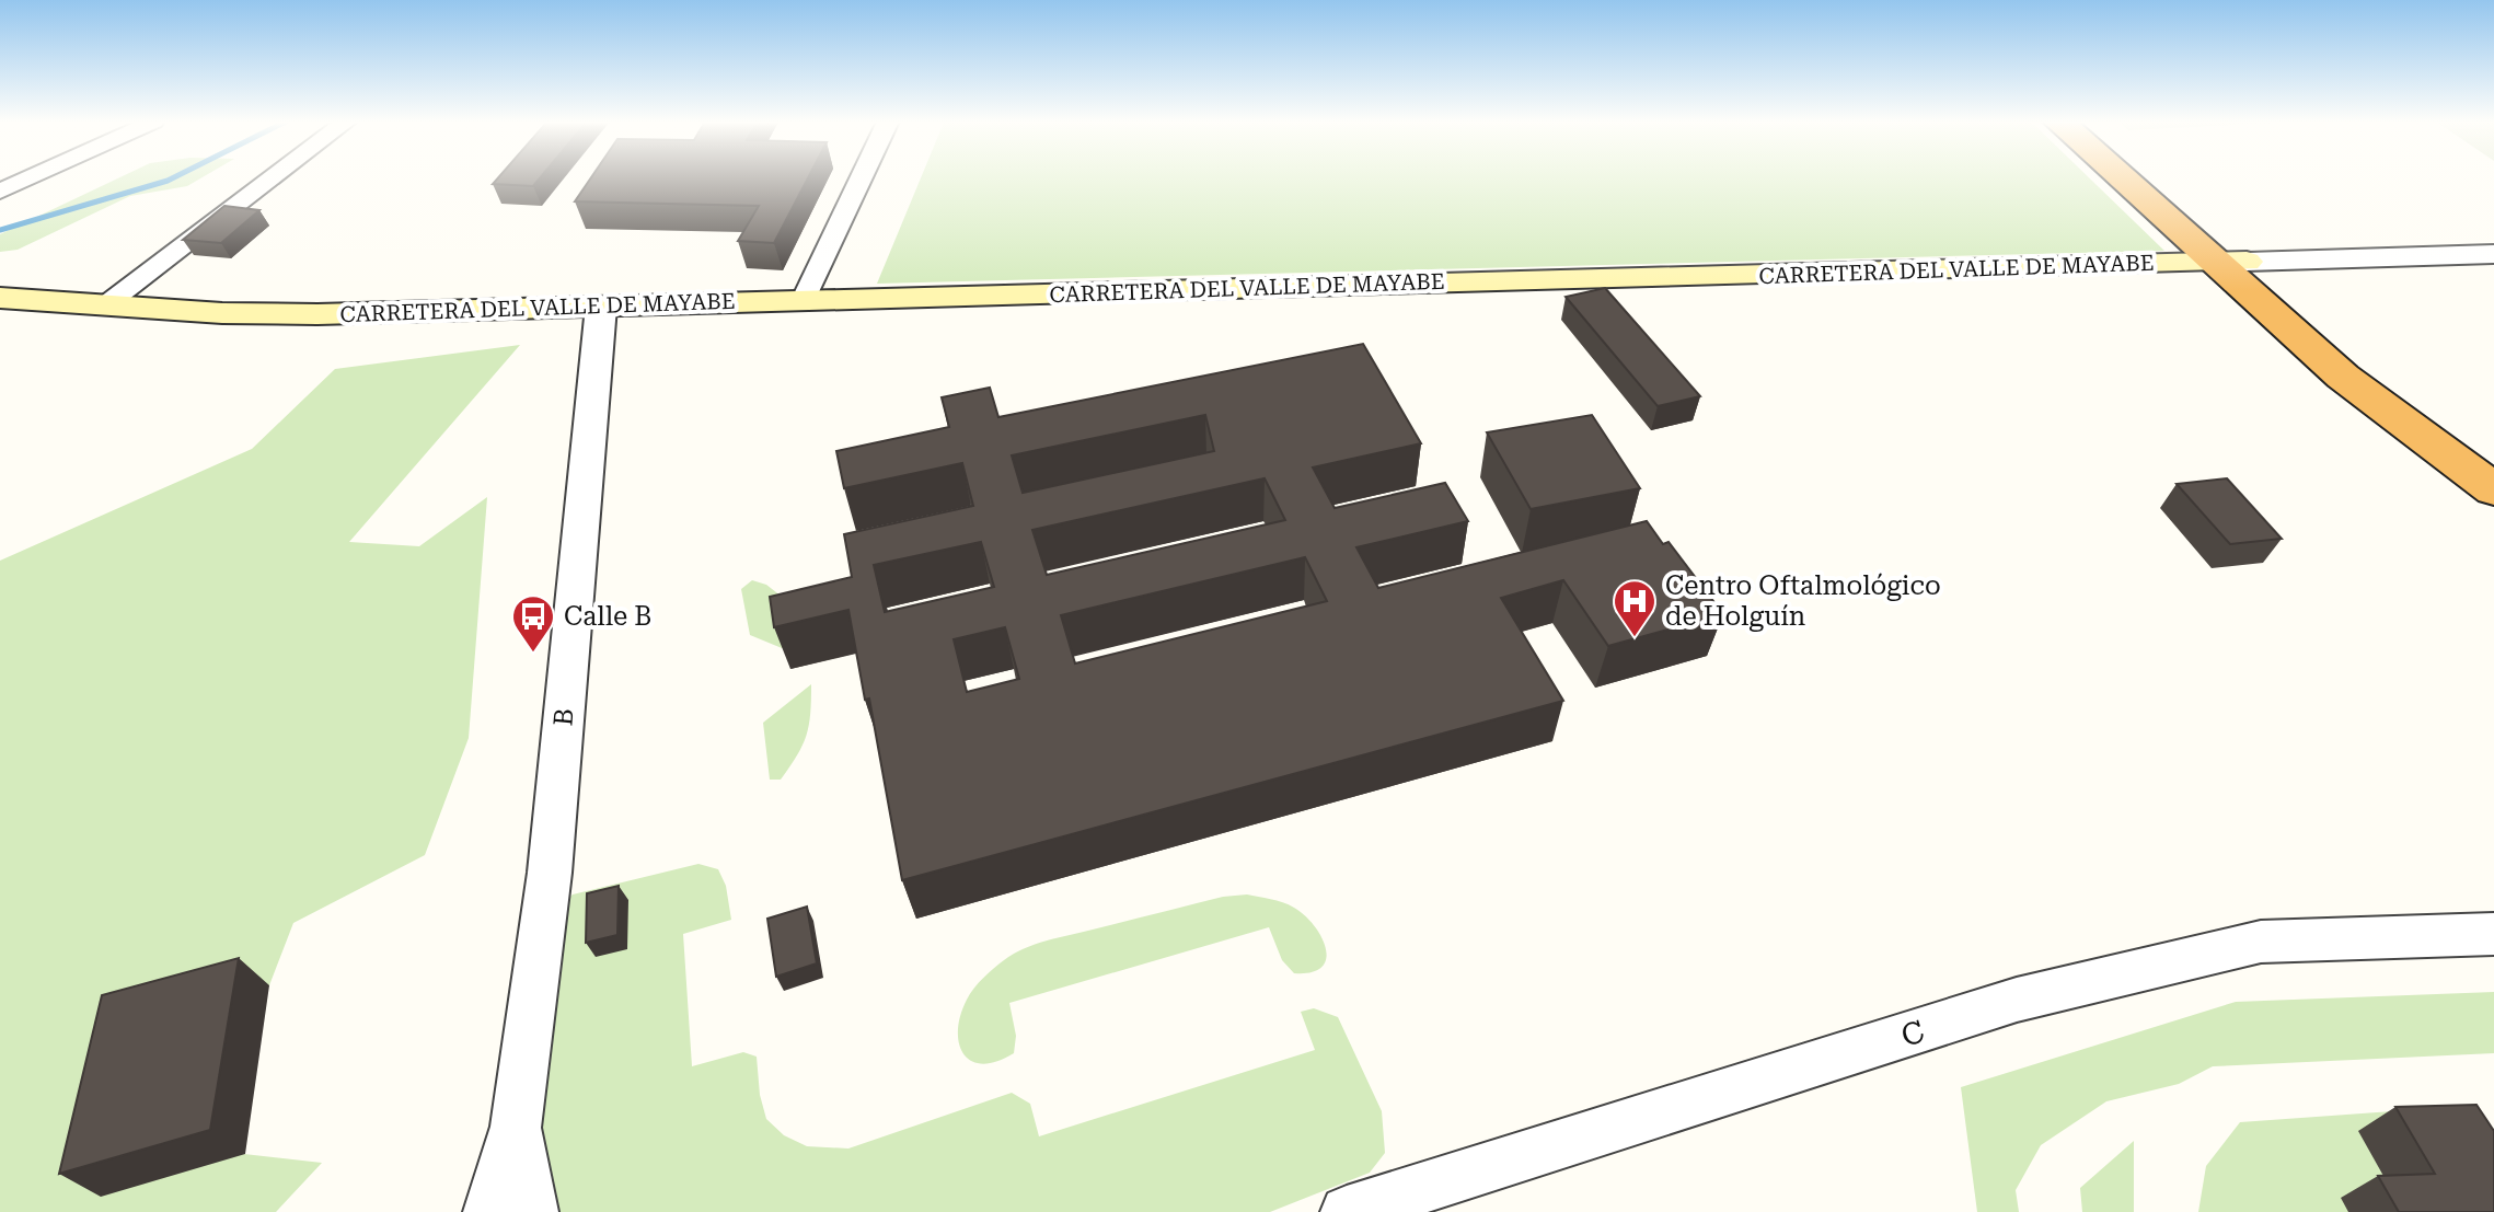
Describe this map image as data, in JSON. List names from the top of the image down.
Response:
{
  "streets": {
    "main road": ["CARRETERA DEL VALLE DE MAYABE"],
    "street": ["B", "C"]
  },
  "crossings": [
    ["CARRETERA DEL VALLE DE MAYABE", "B"]
  ],
  "places": {
    "hospital": ["Centro Oftalmológico de Holguín"],
    "bus stop": ["Calle B"]
  }
}
